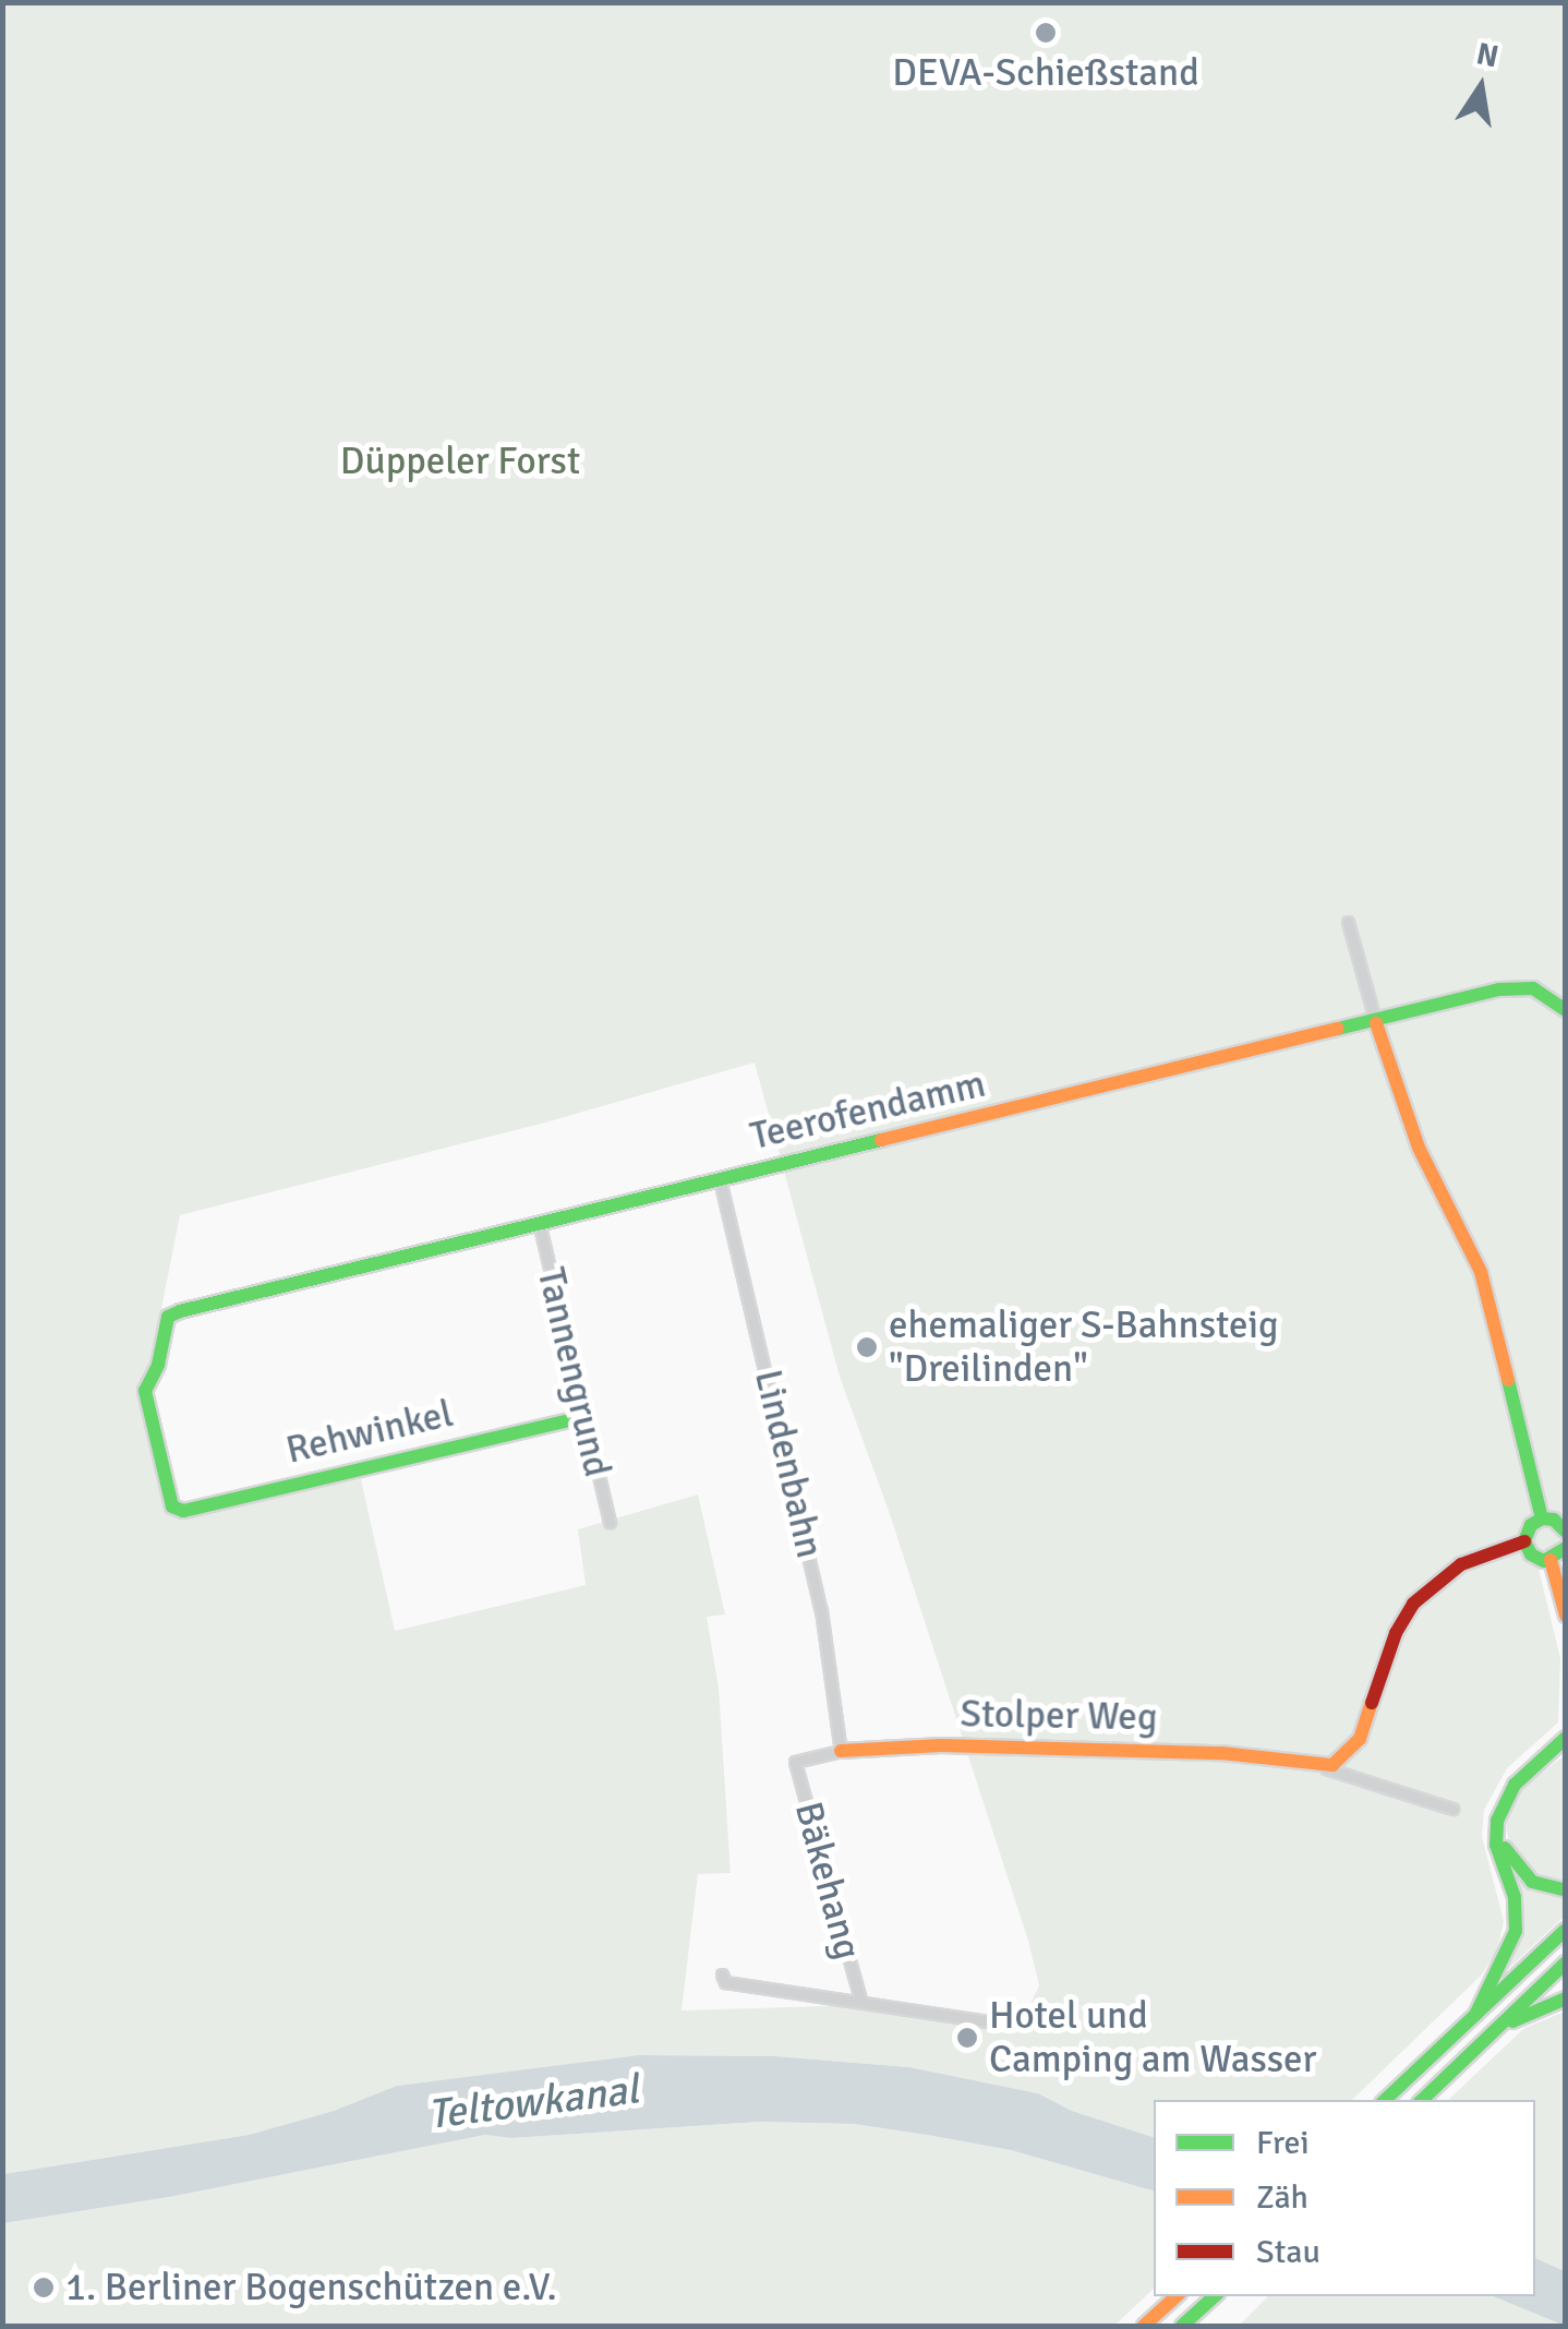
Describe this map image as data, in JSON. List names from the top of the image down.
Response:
{
  "streets": {
    "main road": ["Teerofendamm", "Rehwinkel", "Stolper Weg"],
    "street": ["Tannengrund", "Lindenbahn", "Bäkehang"]
  },
  "crossings": [
    ["Teerofendamm", "Tannengrund"],
    ["Teerofendamm", "Rehwinkel"],
    ["Teerofendamm", "Lindenbahn"],
    ["Tannengrund", "Rehwinkel"],
    ["Lindenbahn", "Stolper Weg"],
    ["Stolper Weg", "Bäkehang"]
  ],
  "water": ["Teltowkanal"],
  "parks": ["Düppeler Forst"],
  "places": [
    "DEVA-Schießstand",
    "ehemaliger S-Bahnsteig \"Dreilinden\"",
    "Hotel und Camping am Wasser",
    "1. Berliner Bogenschützen e.V."
  ],
  "legend": ["Frei", "Zäh", "Stau"],
  "north": "top"
}
